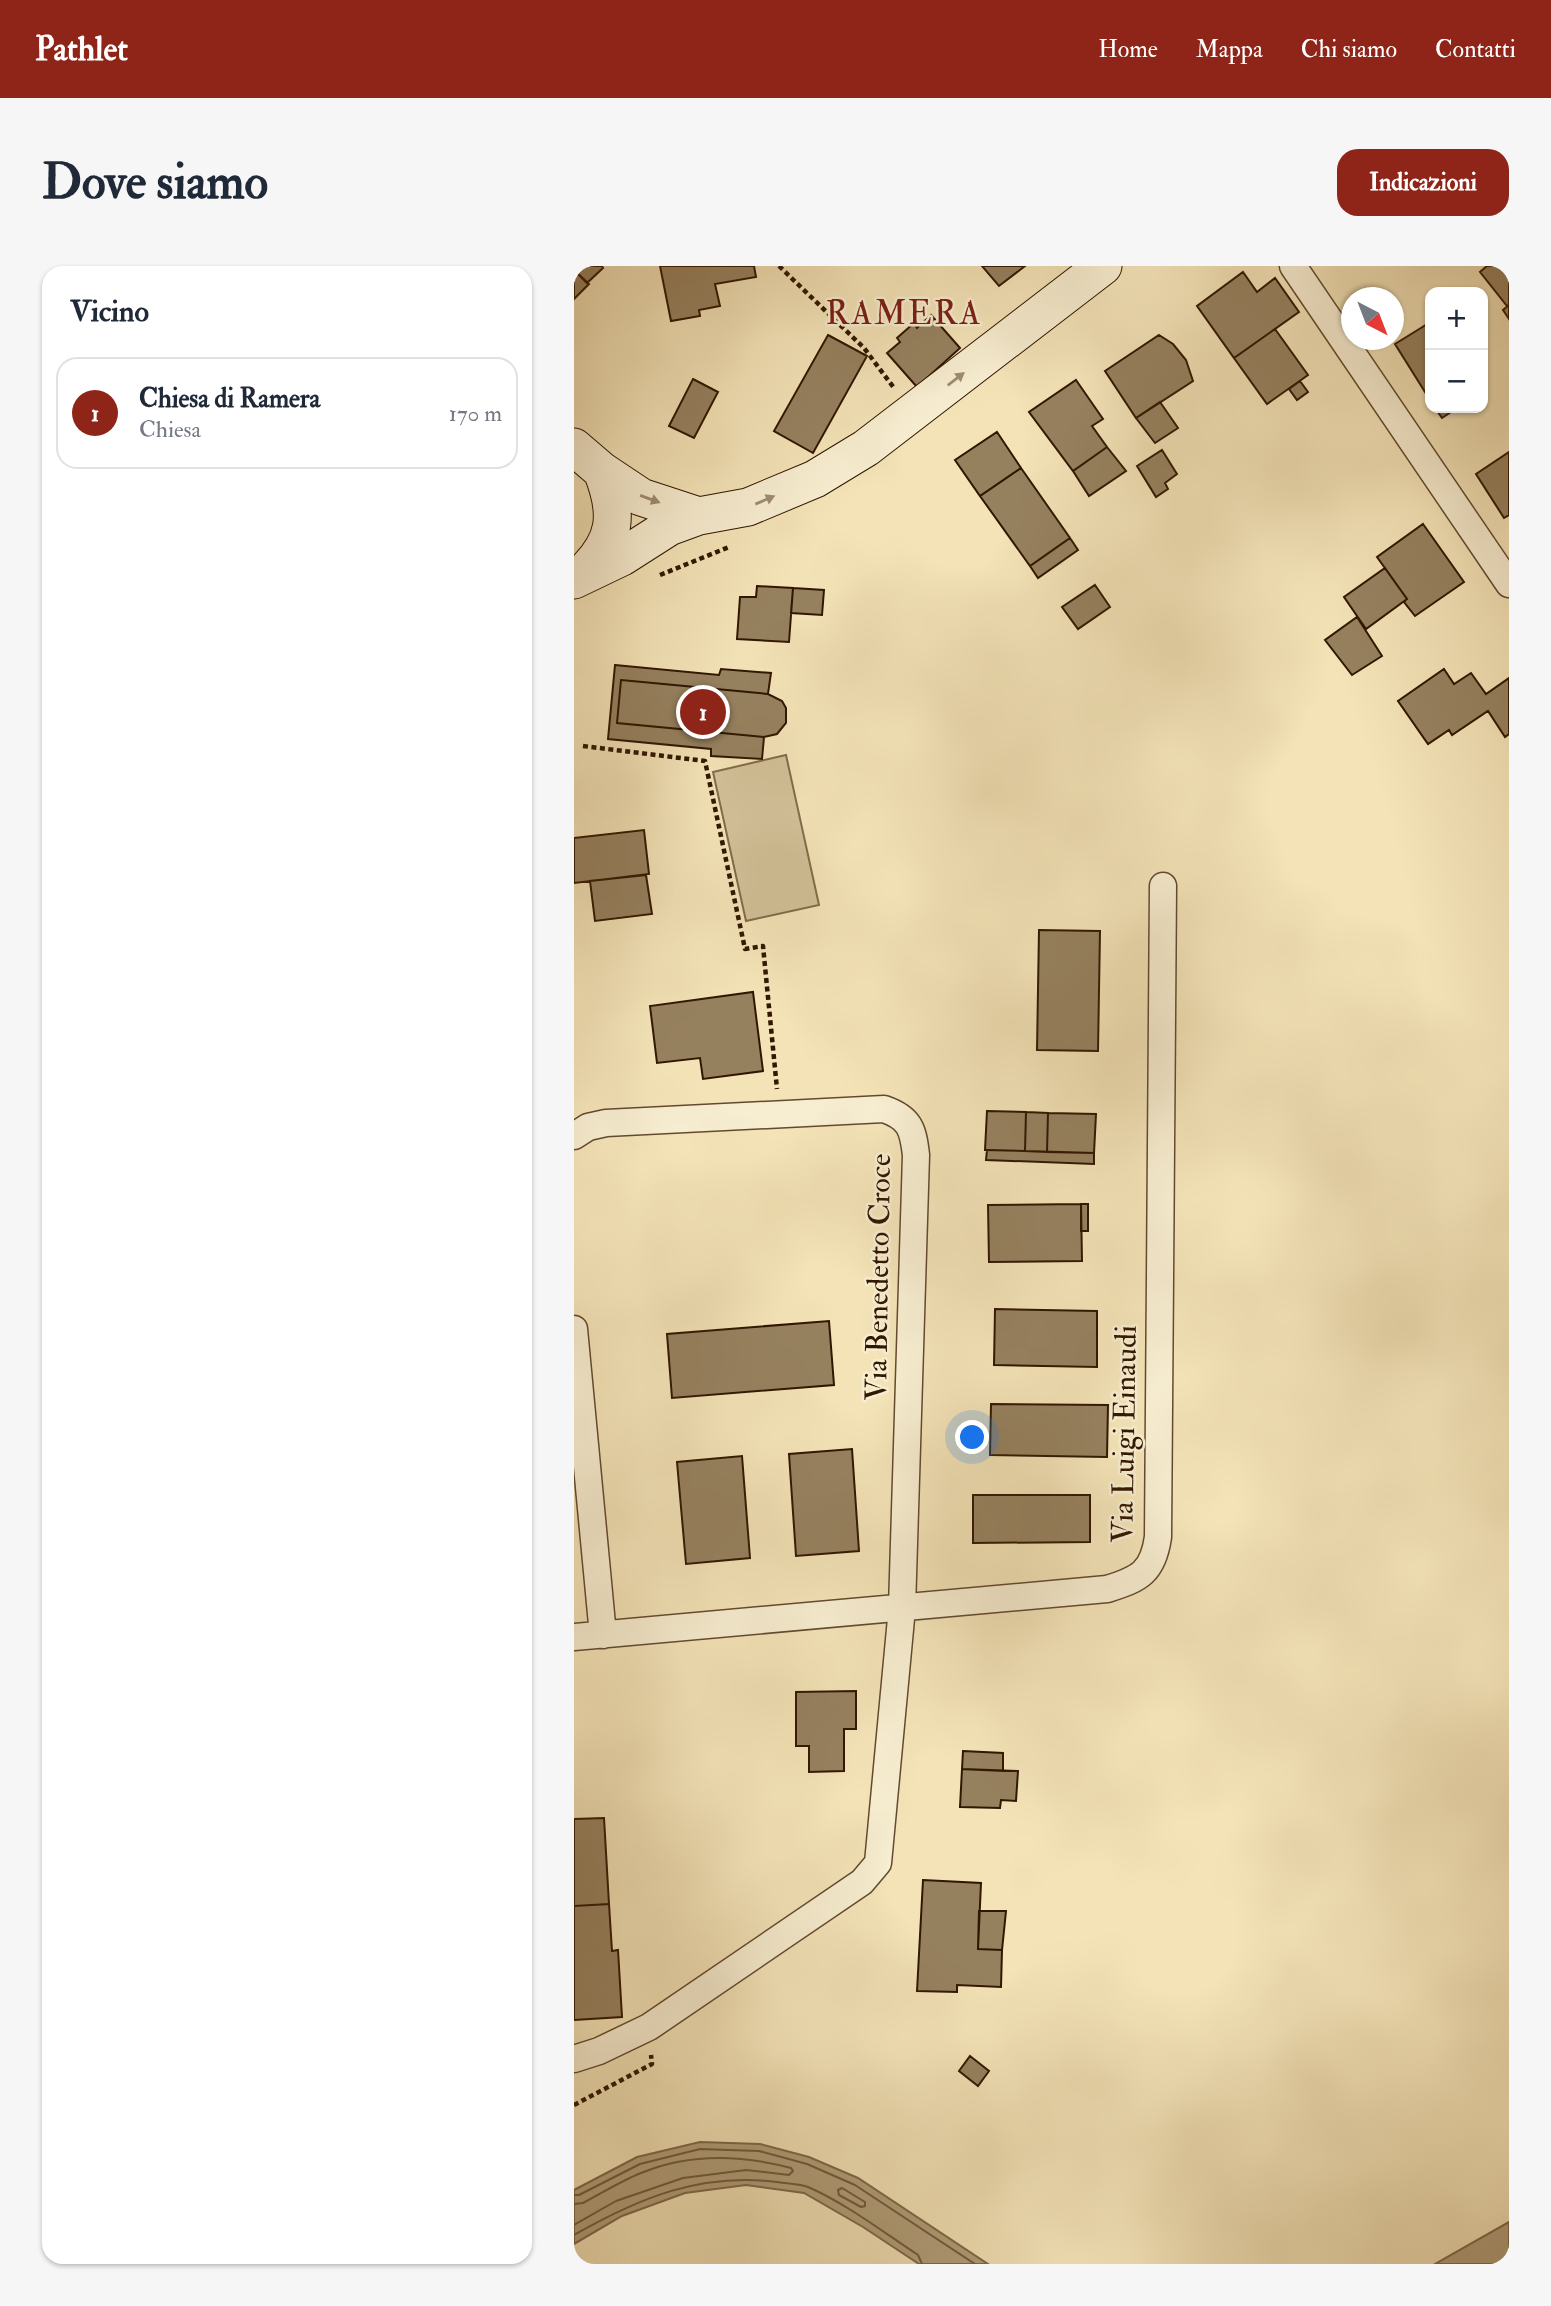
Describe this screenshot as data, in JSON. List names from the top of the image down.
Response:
{
  "streets": {
    "street": ["Via Benedetto Croce", "Via Luigi Einaudi"]
  },
  "crossings": [
    ["Via Benedetto Croce", "Via Luigi Einaudi"]
  ],
  "districts": ["RAMERA"],
  "north": "bottom right",
  "page": {
    "header": "Pathlet",
    "nav": [
      "Home",
      "Mappa",
      "Chi siamo",
      "Contatti"
    ],
    "buttons": "Indicazioni",
    "title": "Dove siamo",
    "heading": "Vicino",
    "map_buttons": ["+", "−"],
    "list": [
      {
        "mark": "1",
        "name": "Chiesa di Ramera",
        "note": "Chiesa",
        "value": "170 m"
      }
    ],
    "pins": "1"
  }
}
